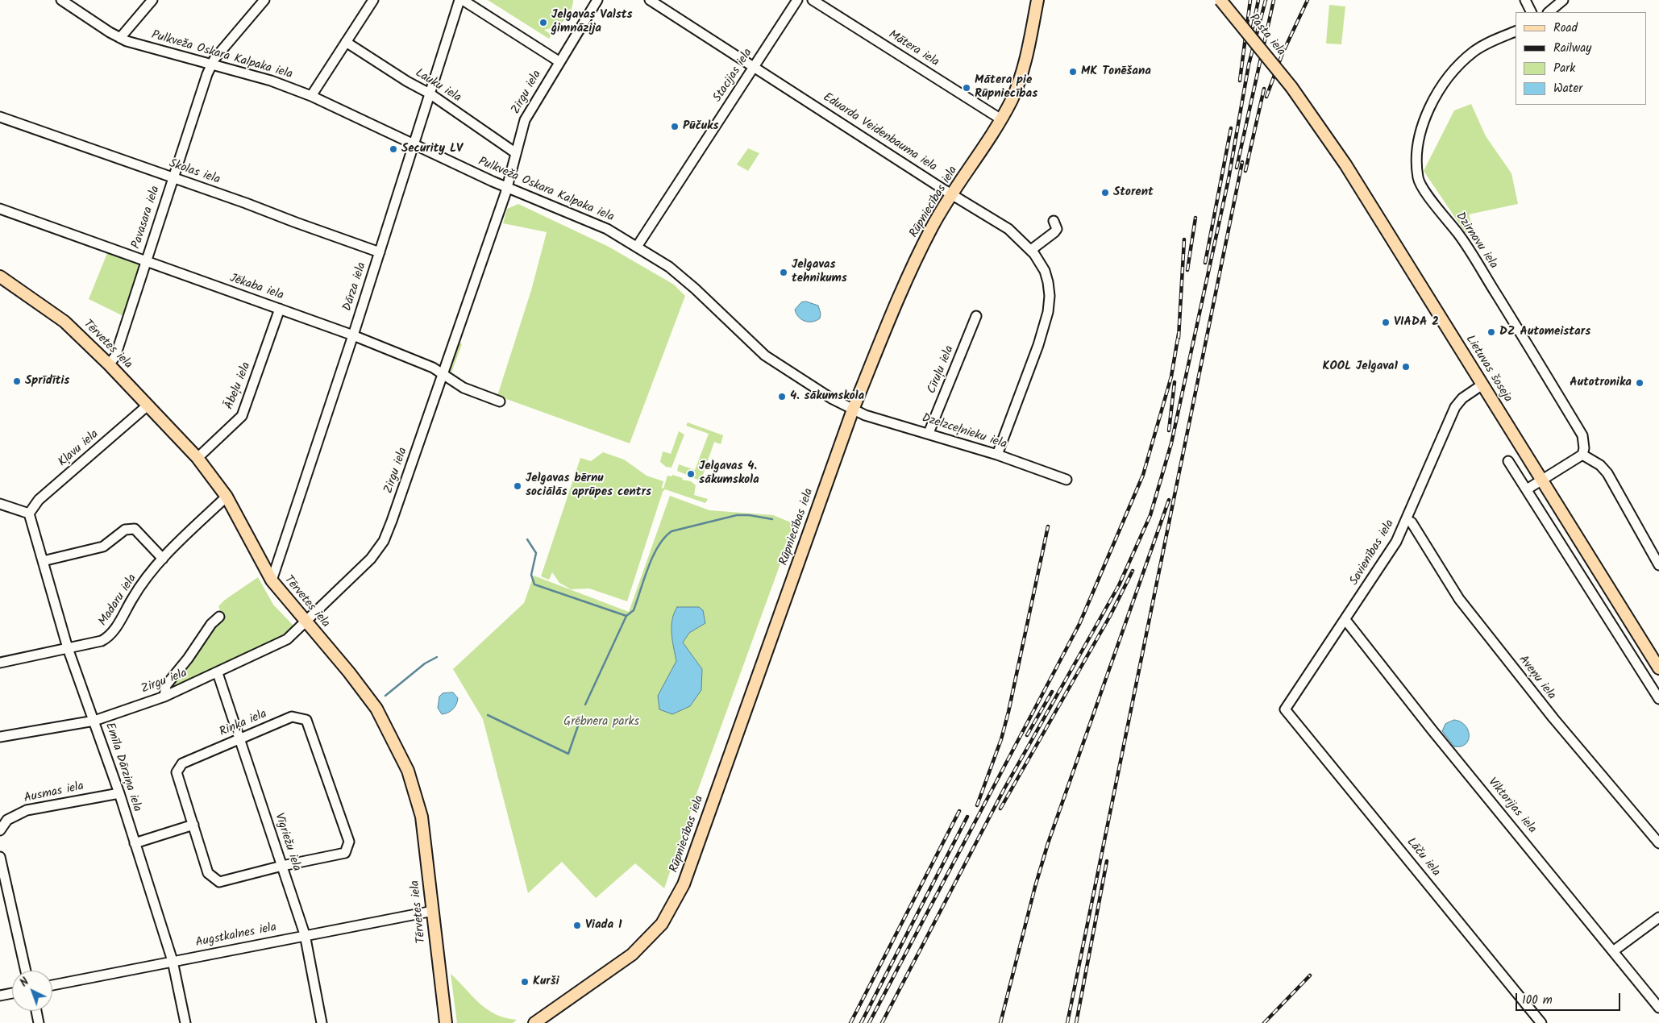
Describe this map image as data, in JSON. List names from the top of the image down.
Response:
{
  "streets": {
    "main road": [
      "Pasta iela",
      "Rūpniecības iela",
      "Tērvetes iela",
      "Lietuvas šoseja"
    ],
    "street": [
      "Mātera iela",
      "Pulkveža Oskara Kalpaka iela",
      "Stacijas iela",
      "Lauku iela",
      "Zirgu iela",
      "Eduarda Veidenbauma iela",
      "Skolas iela",
      "Pavasara iela",
      "Dzirnavu iela",
      "Dārza iela",
      "Jēkaba iela",
      "Cīruļu iela",
      "Ābeļu iela",
      "Dzelzceļnieku iela",
      "Kļavu iela",
      "Savienības iela",
      "Madaru iela",
      "Aveņu iela",
      "Riņķa iela",
      "Emīla Dārziņa iela",
      "Ausmas iela",
      "Viktorijas iela",
      "Vīgriežu iela",
      "Lāču iela",
      "Augstkalnes iela"
    ]
  },
  "crossings": [
    ["Pasta iela", "Lietuvas šoseja"],
    ["Mātera iela", "Rūpniecības iela"],
    ["Pulkveža Oskara Kalpaka iela", "Stacijas iela"],
    ["Pulkveža Oskara Kalpaka iela", "Zirgu iela"],
    ["Pulkveža Oskara Kalpaka iela", "Rūpniecības iela"],
    ["Pulkveža Oskara Kalpaka iela", "Pavasara iela"],
    ["Pulkveža Oskara Kalpaka iela", "Dārza iela"],
    ["Pulkveža Oskara Kalpaka iela", "Dzelzceļnieku iela"],
    ["Stacijas iela", "Eduarda Veidenbauma iela"],
    ["Lauku iela", "Zirgu iela"],
    ["Lauku iela", "Dārza iela"],
    ["Zirgu iela", "Jēkaba iela"],
    ["Zirgu iela", "Tērvetes iela"],
    ["Zirgu iela", "Emīla Dārziņa iela"],
    ["Zirgu iela", "Vīgriežu iela"],
    ["Eduarda Veidenbauma iela", "Rūpniecības iela"],
    ["Eduarda Veidenbauma iela", "Dzelzceļnieku iela"],
    ["Skolas iela", "Pavasara iela"],
    ["Skolas iela", "Dārza iela"],
    ["Rūpniecības iela", "Dzelzceļnieku iela"],
    ["Pavasara iela", "Jēkaba iela"],
    ["Pavasara iela", "Tērvetes iela"],
    ["Dārza iela", "Jēkaba iela"],
    ["Dārza iela", "Tērvetes iela"],
    ["Jēkaba iela", "Ābeļu iela"],
    ["Tērvetes iela", "Ābeļu iela"],
    ["Tērvetes iela", "Kļavu iela"],
    ["Tērvetes iela", "Madaru iela"],
    ["Tērvetes iela", "Augstkalnes iela"],
    ["Lietuvas šoseja", "Savienības iela"],
    ["Cīruļu iela", "Dzelzceļnieku iela"],
    ["Kļavu iela", "Emīla Dārziņa iela"],
    ["Savienības iela", "Aveņu iela"],
    ["Savienības iela", "Viktorijas iela"],
    ["Savienības iela", "Lāču iela"],
    ["Madaru iela", "Emīla Dārziņa iela"],
    ["Riņķa iela", "Vīgriežu iela"],
    ["Emīla Dārziņa iela", "Ausmas iela"],
    ["Emīla Dārziņa iela", "Augstkalnes iela"],
    ["Vīgriežu iela", "Augstkalnes iela"]
  ],
  "parks": ["Grēbnera parks"],
  "places": [
    "Jelgavas Valsts ģimnāzija",
    "MK Tonēšana",
    "Mātera pie Rūpniecības",
    "Pūčuks",
    "Security LV",
    "Storent",
    "Jelgavas tehnikums",
    "VIADA 2",
    "DZ Automeistars",
    "KOOL Jelgava1",
    "Sprīdītis",
    "Autotronika",
    "4. sākumskola",
    "Jelgavas 4. sākumskola",
    "Jelgavas bērnu sociālās aprūpes centrs",
    "Viada 1",
    "Kurši"
  ],
  "legend": [
    "Road",
    "Railway",
    "Park",
    "Water"
  ],
  "scale_bar": "100 m",
  "north": "top left"
}
